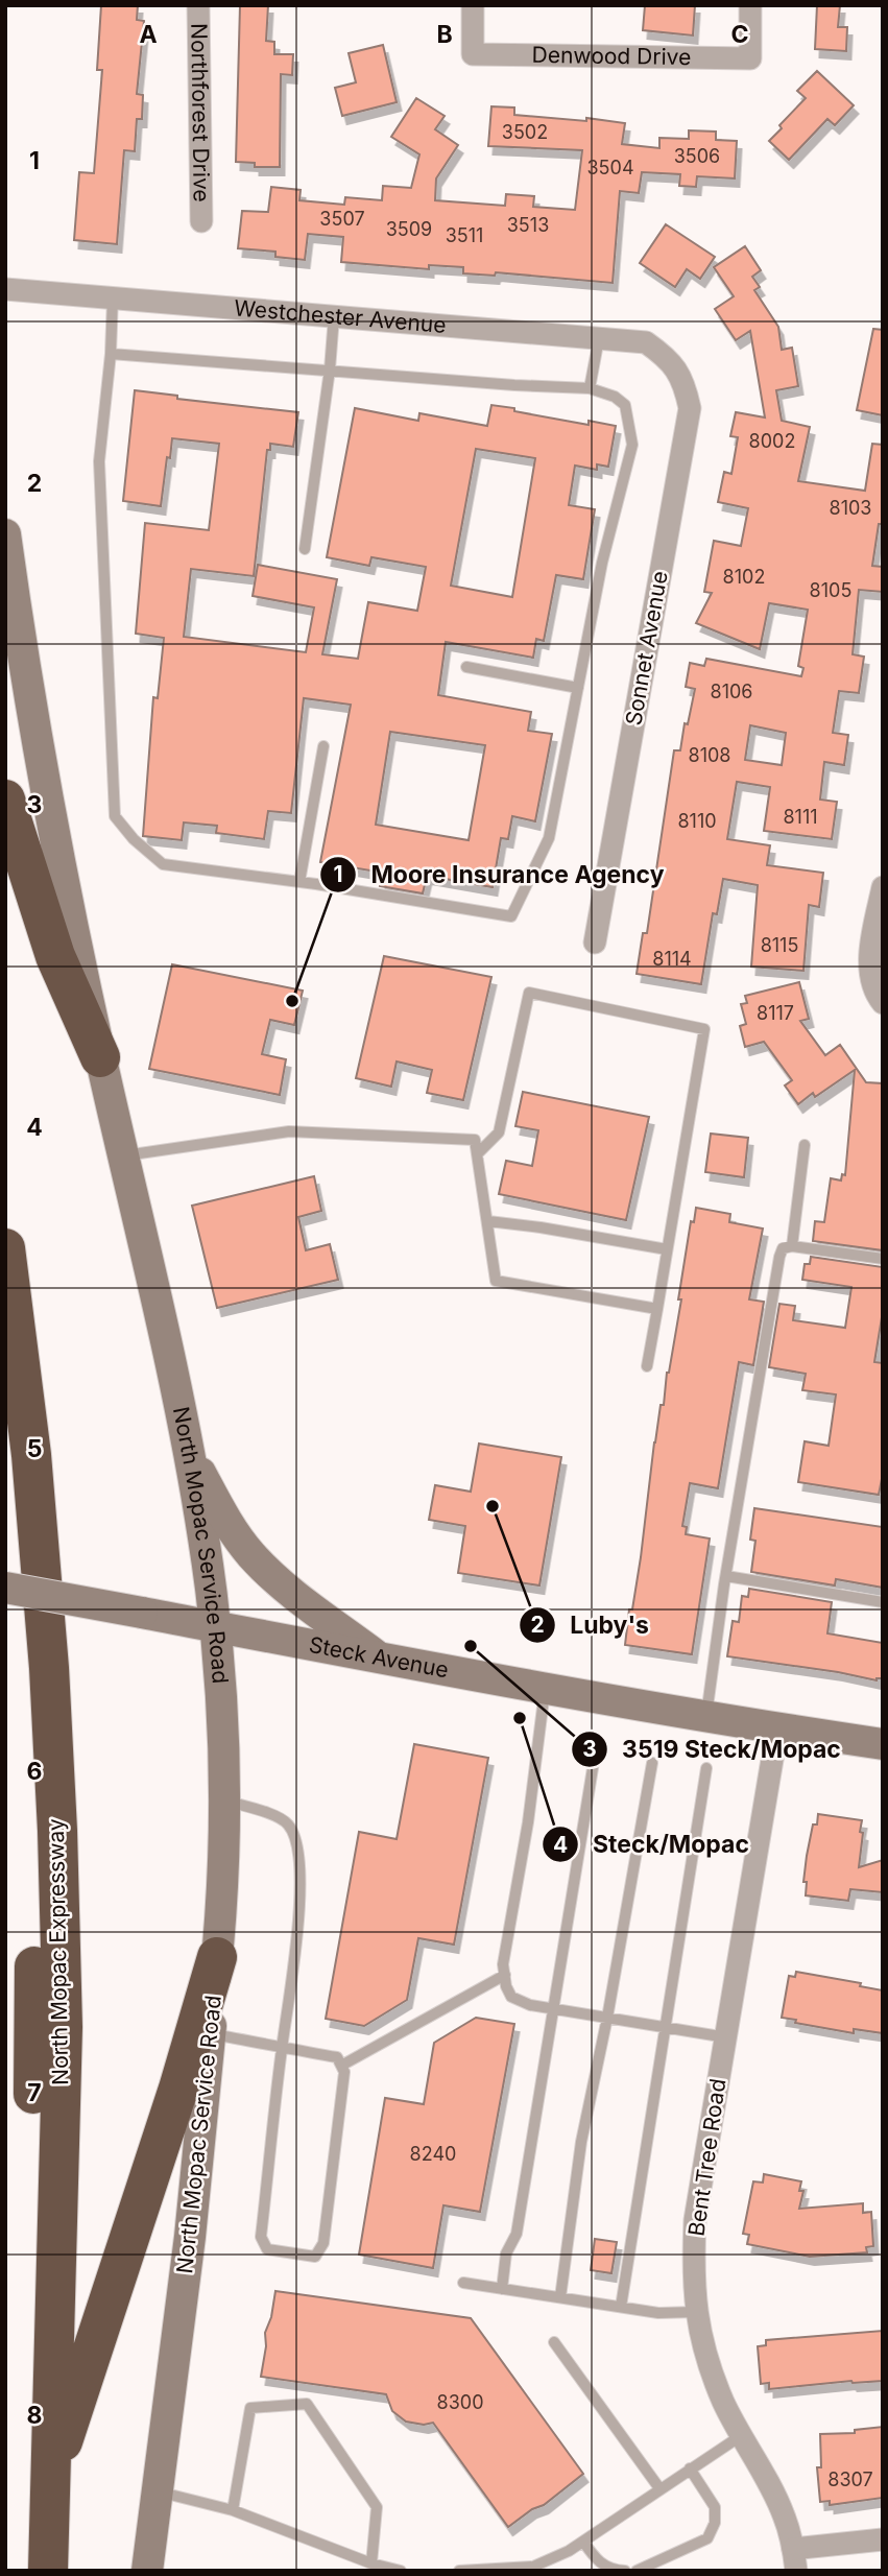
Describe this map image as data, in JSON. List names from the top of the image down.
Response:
{
  "streets": {
    "highway": ["North Mopac Expressway"],
    "main road": ["North Mopac Service Road", "Steck Avenue"],
    "street": [
      "Denwood Drive",
      "Northforest Drive",
      "Westchester Avenue",
      "Sonnet Avenue",
      "Bent Tree Road"
    ]
  },
  "crossings": [
    ["Westchester Avenue", "Sonnet Avenue"],
    ["North Mopac Service Road", "Steck Avenue"],
    ["Steck Avenue", "Bent Tree Road"]
  ],
  "places": [
    "Moore Insurance Agency",
    "Luby's",
    "3519 Steck/Mopac",
    "Steck/Mopac"
  ],
  "house_numbers": [
    "3502",
    "3506",
    "3504",
    "3507",
    "3513",
    "3509",
    "3511",
    "8002",
    "8103",
    "8102",
    "8105",
    "8106",
    "8108",
    "8111",
    "8110",
    "8115",
    "8114",
    "8117",
    "8240",
    "8300",
    "8307"
  ],
  "grid": {
    "columns": ["A", "B", "C"],
    "rows": [
      "1",
      "2",
      "3",
      "4",
      "5",
      "6",
      "7",
      "8"
    ]
  }
}
